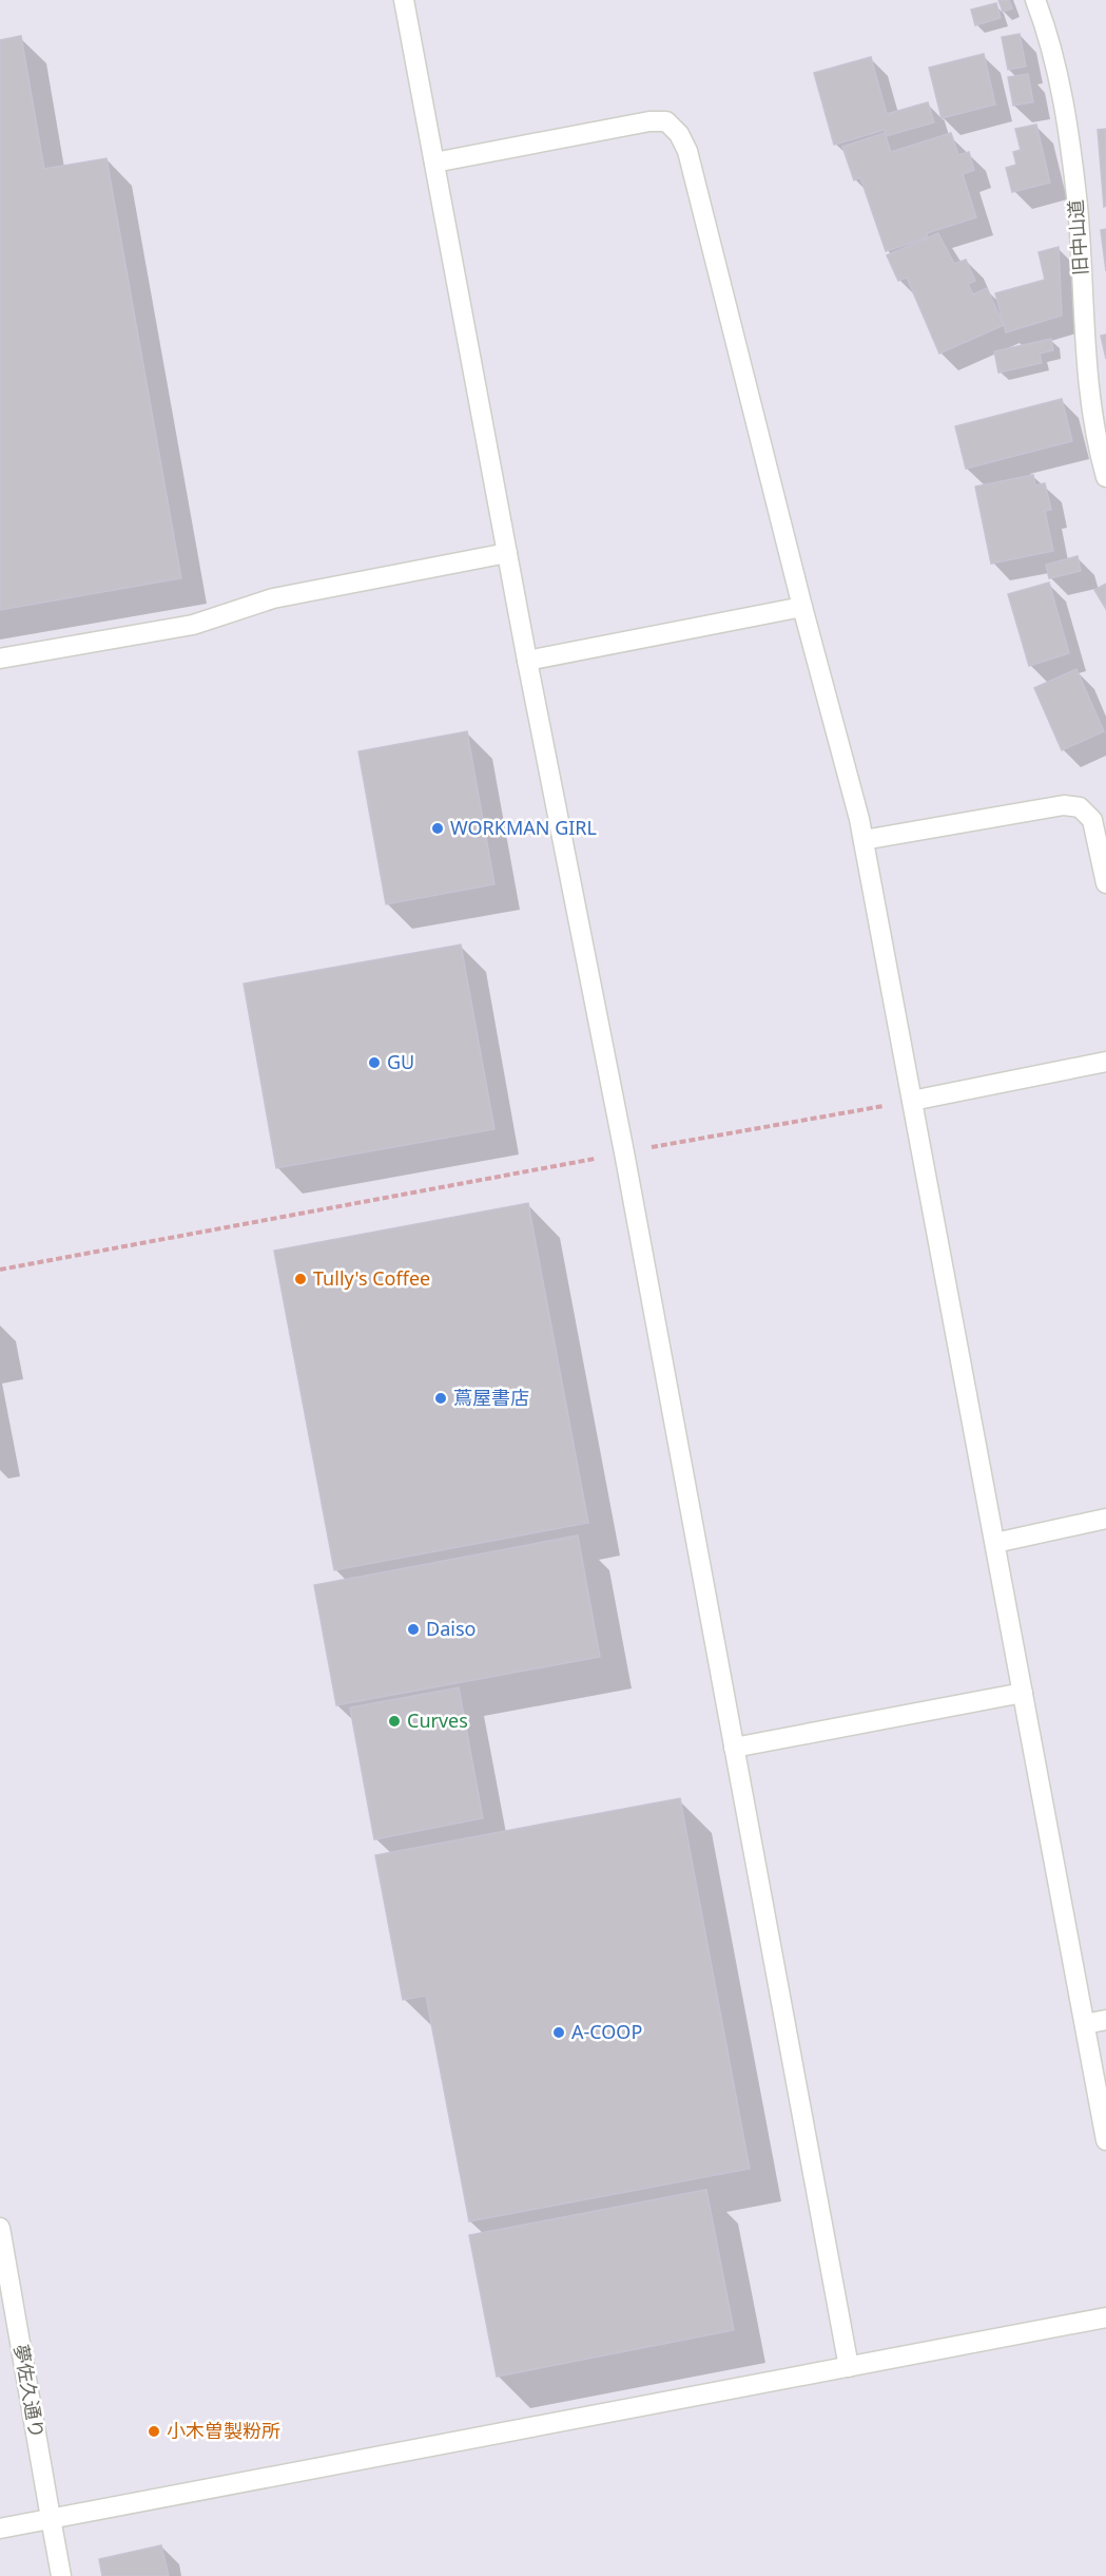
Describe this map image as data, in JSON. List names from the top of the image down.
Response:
{
  "streets": {
    "street": ["旧中山道", "夢佐久通り"]
  },
  "places": [
    "WORKMAN GIRL",
    "GU",
    "Tully's Coffee",
    "蔦屋書店",
    "Daiso",
    "Curves",
    "A-COOP",
    "小木曽製粉所"
  ]
}
